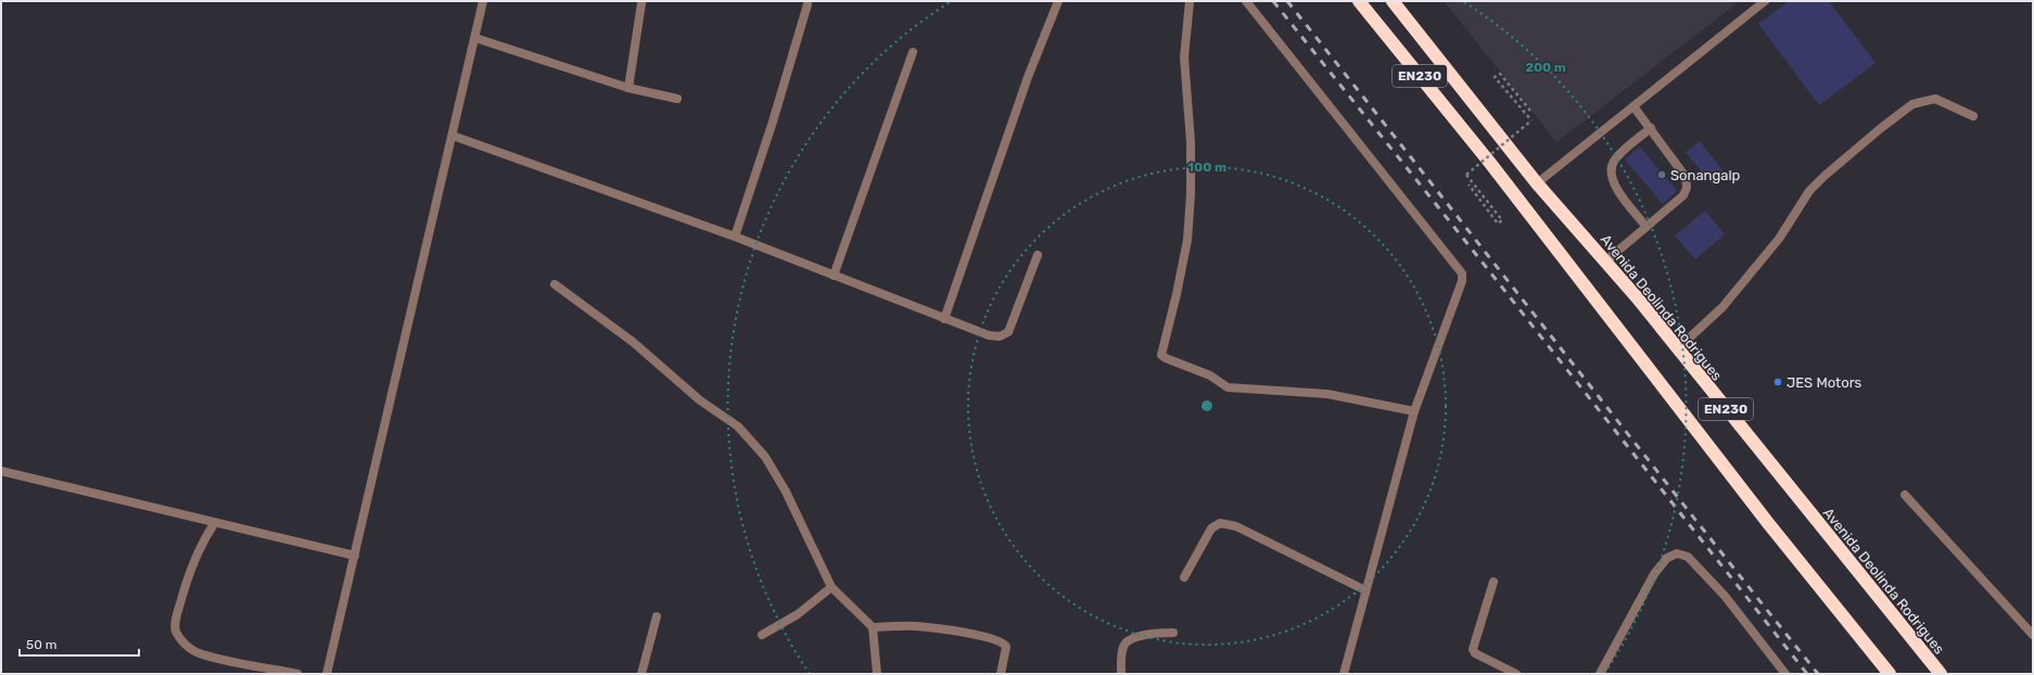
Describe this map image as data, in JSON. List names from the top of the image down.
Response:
{
  "streets": {
    "highway": ["EN230", "Avenida Deolinda Rodrigues"]
  },
  "places": ["Sonangalp", "JES Motors"],
  "scale_bar": "50 m",
  "rings": ["200 m", "100 m"]
}
